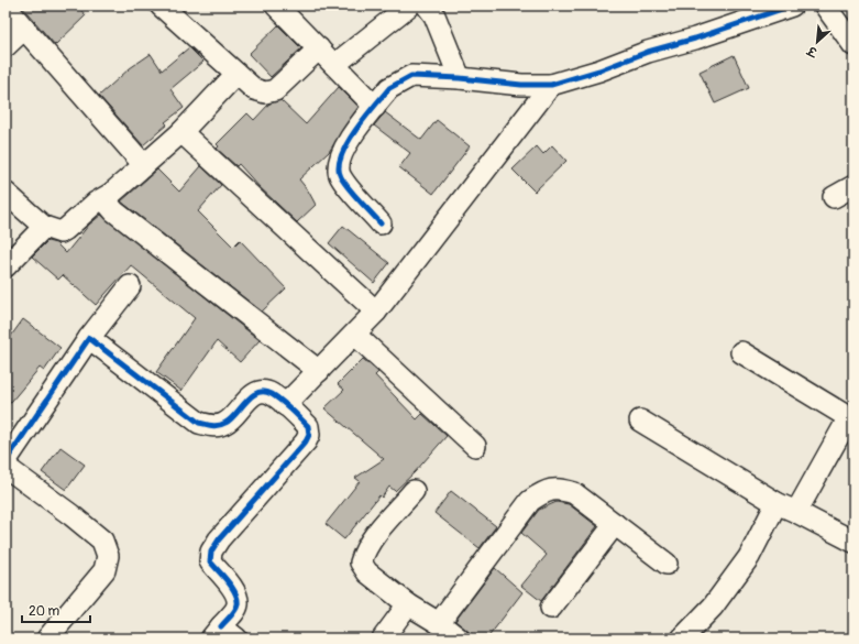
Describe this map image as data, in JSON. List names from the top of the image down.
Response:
{
  "scale_bar": "20 m",
  "north": "bottom left"
}
